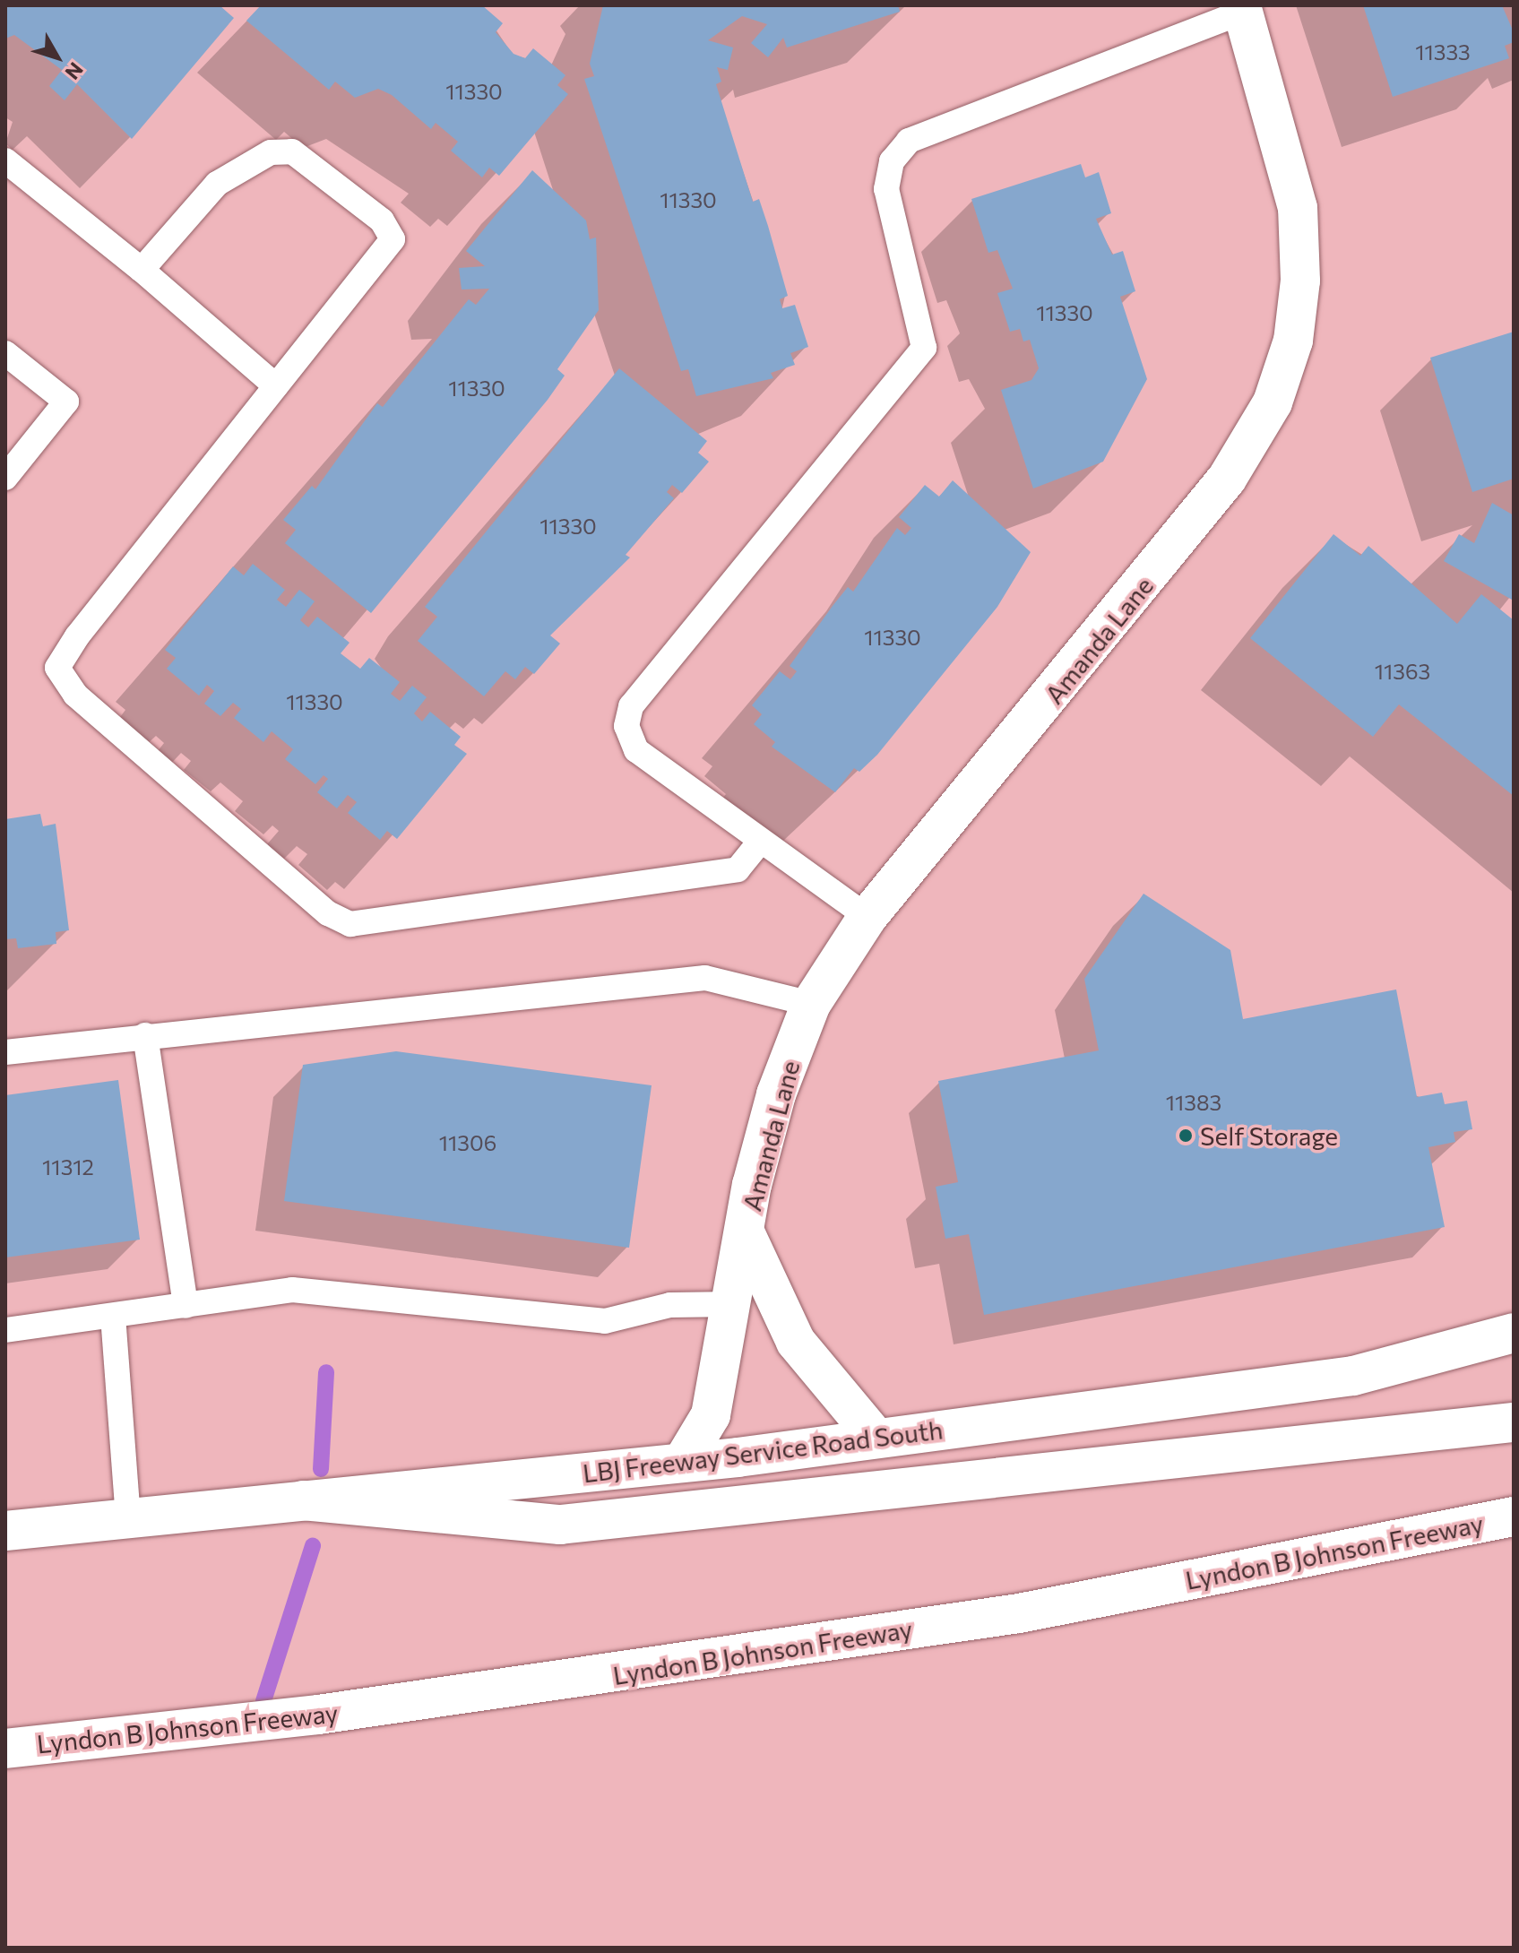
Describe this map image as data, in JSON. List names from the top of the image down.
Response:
{
  "streets": {
    "main road": ["Amanda Lane", "LBJ Freeway Service Road South", "Lyndon B Johnson Freeway"]
  },
  "crossings": [
    ["Amanda Lane", "LBJ Freeway Service Road South"]
  ],
  "places": ["Self Storage"],
  "house_numbers": [
    "11333",
    "11330",
    "11330",
    "11330",
    "11330",
    "11330",
    "11330",
    "11363",
    "11330",
    "11383",
    "11306",
    "11312"
  ],
  "north": "bottom right"
}
